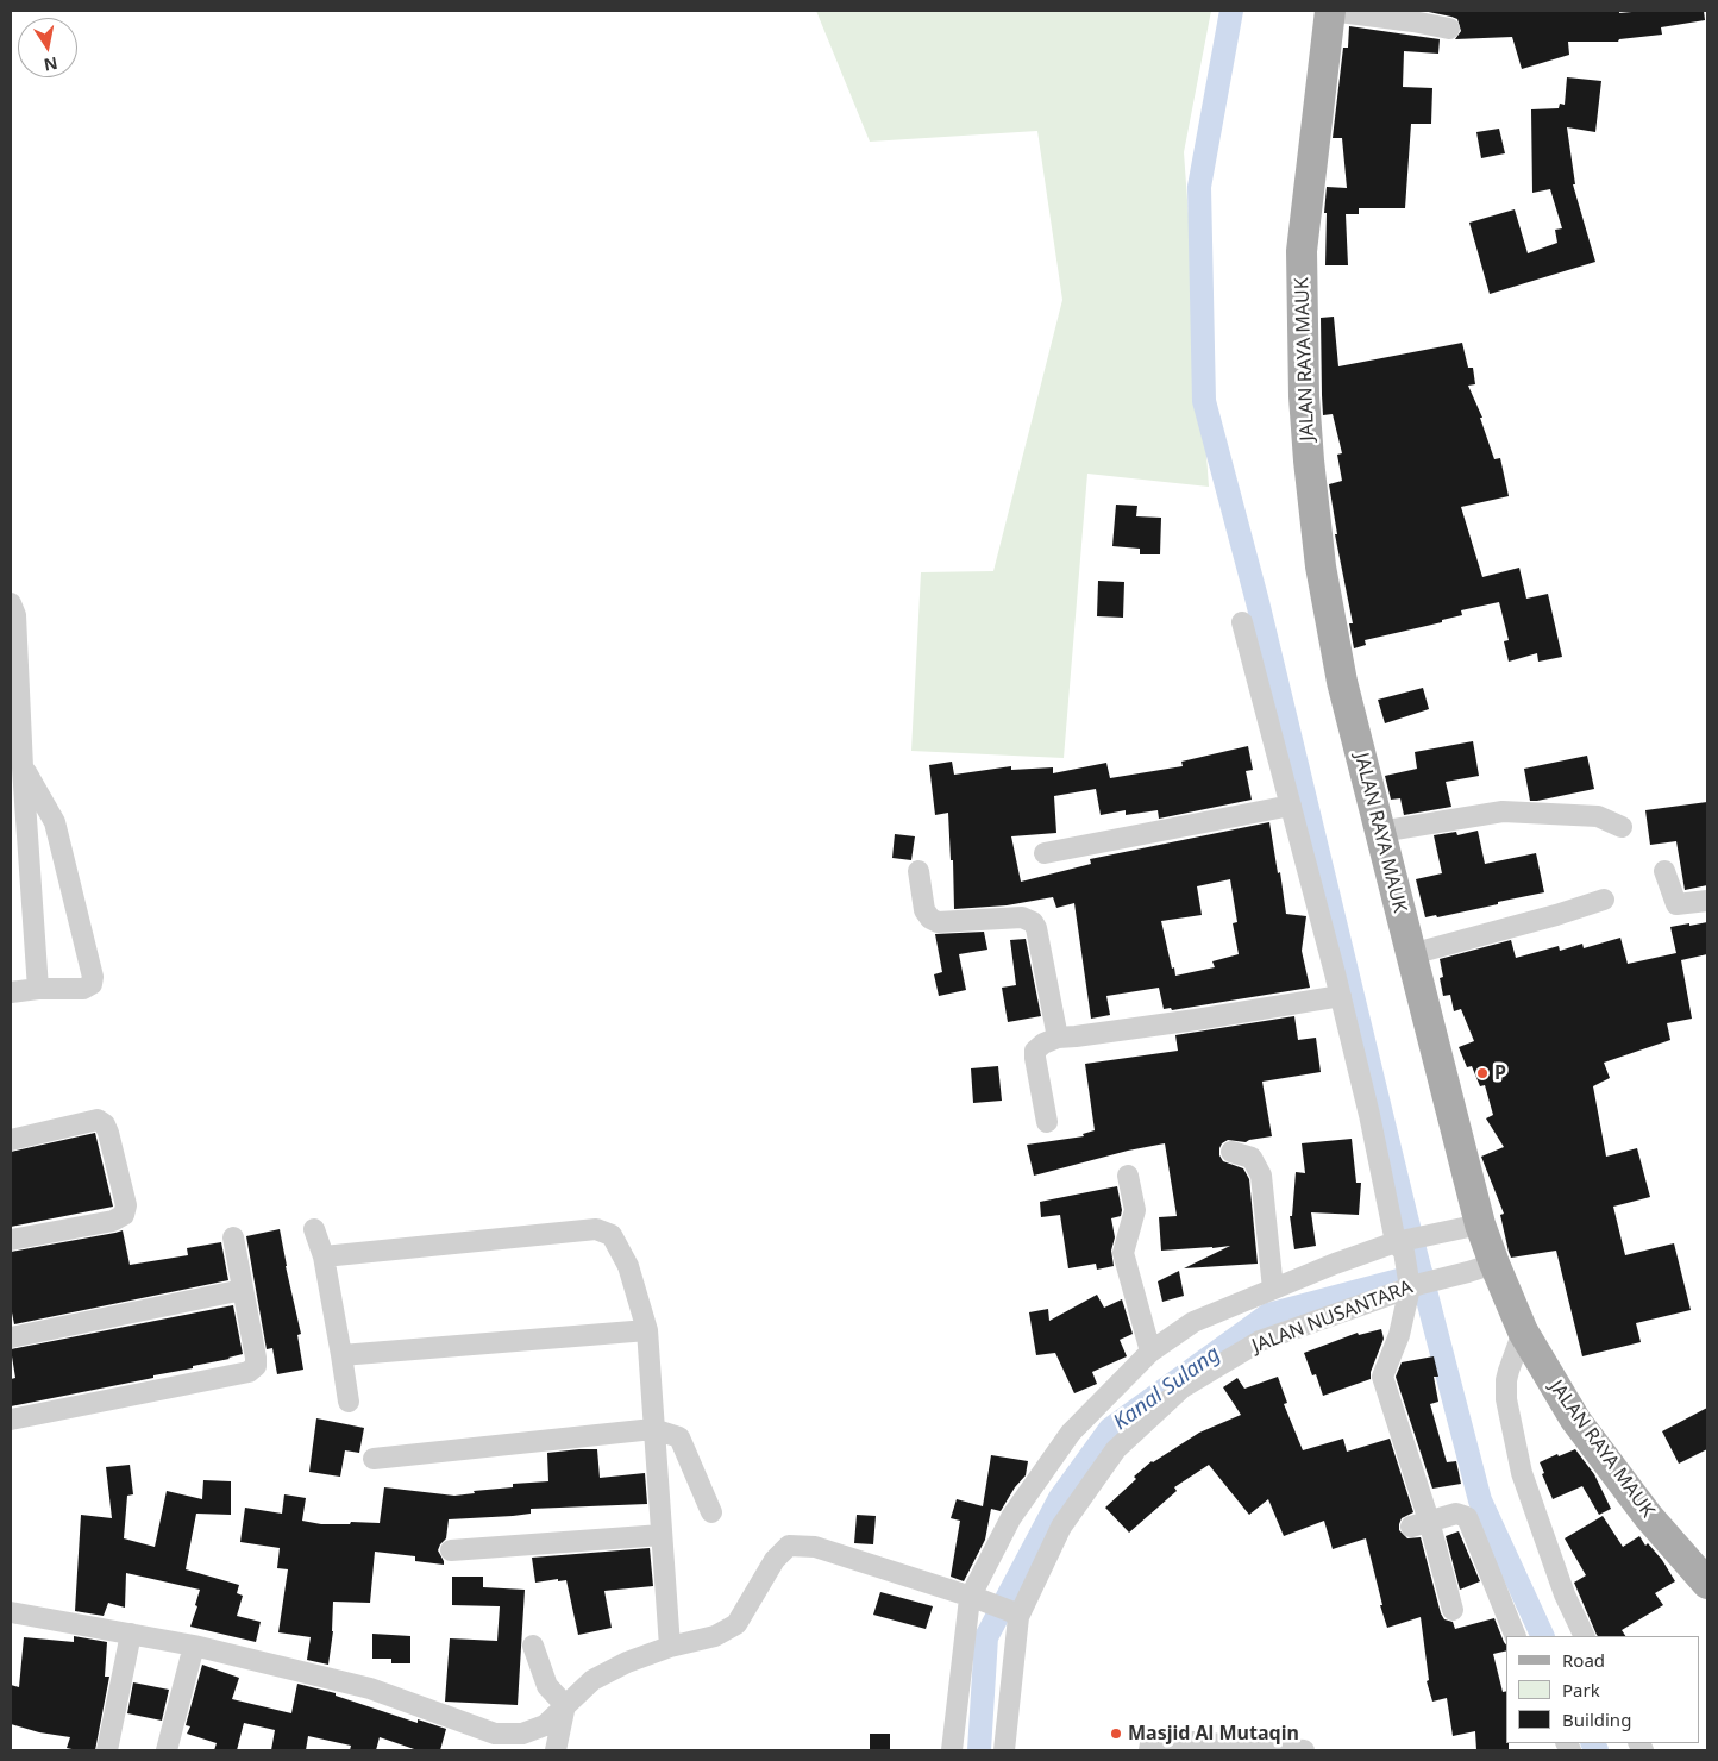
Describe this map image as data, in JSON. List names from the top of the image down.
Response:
{
  "streets": {
    "main road": ["JALAN RAYA MAUK"],
    "street": ["JALAN NUSANTARA"]
  },
  "crossings": [
    ["JALAN RAYA MAUK", "JALAN NUSANTARA"]
  ],
  "water": ["Kanal Sulang"],
  "places": ["P", "Masjid Al Mutaqin"],
  "legend": ["Road", "Park", "Building"],
  "north": "bottom"
}
